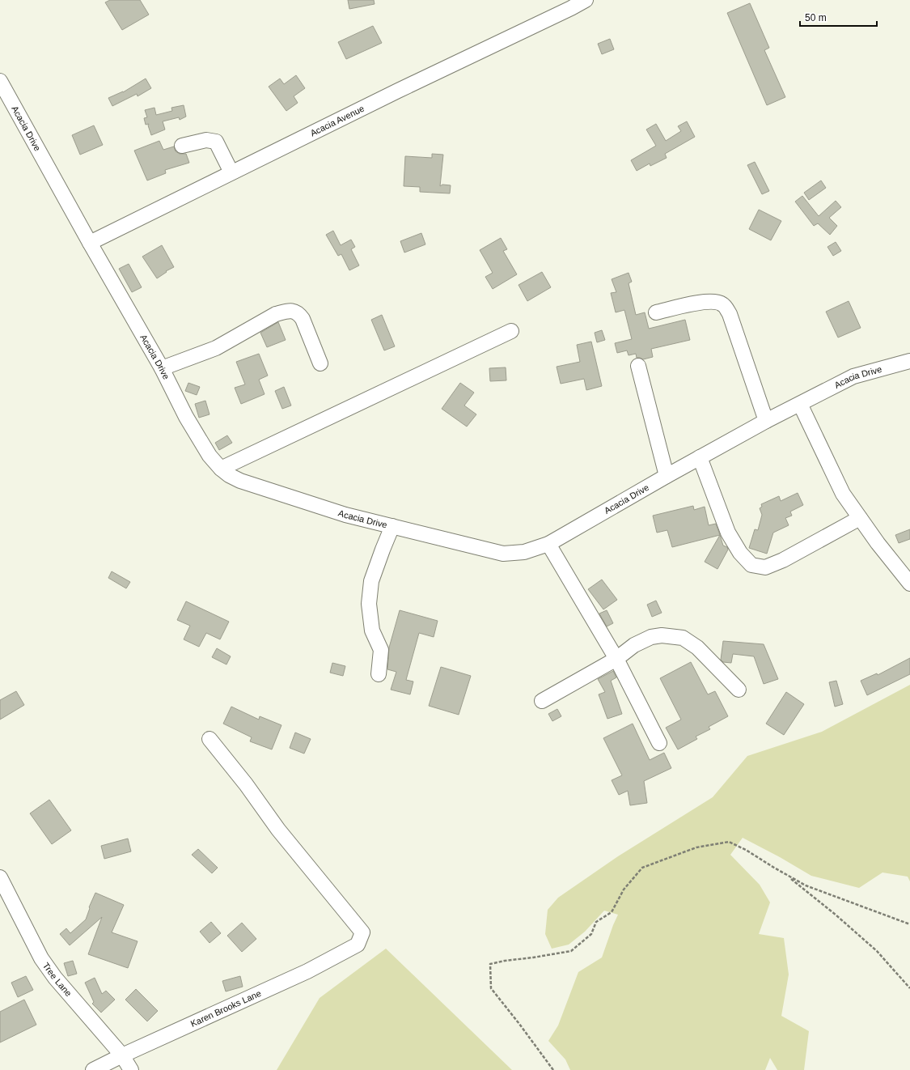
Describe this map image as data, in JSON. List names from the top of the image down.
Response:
{
  "streets": {
    "street": [
      "Acacia Avenue",
      "Acacia Drive",
      "Tree Lane",
      "Karen Brooks Lane"
    ]
  },
  "crossings": [
    ["Acacia Avenue", "Acacia Drive"],
    ["Tree Lane", "Karen Brooks Lane"]
  ],
  "scale_bar": "50 m"
}
